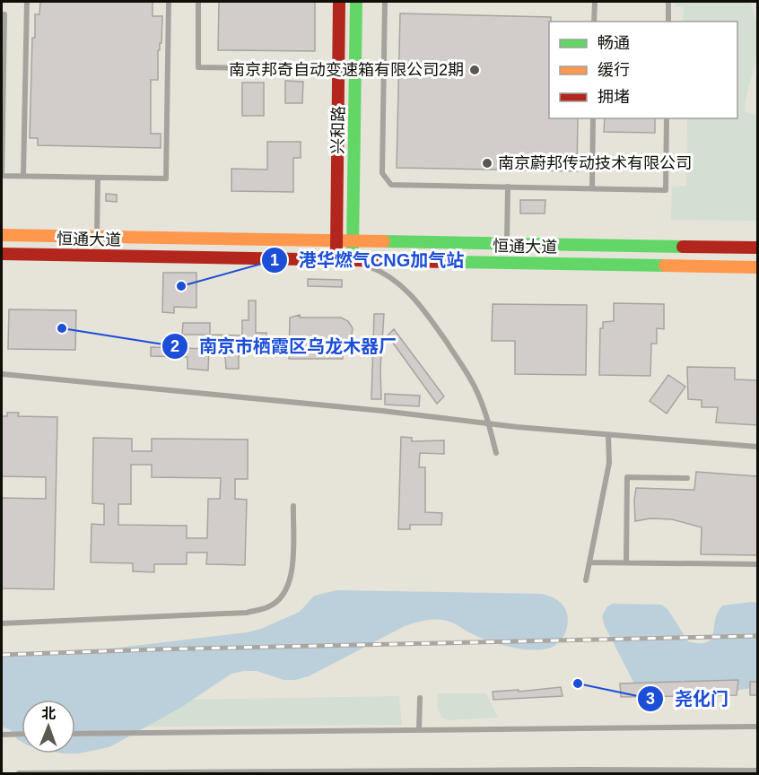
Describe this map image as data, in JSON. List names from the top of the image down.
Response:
{
  "streets": {
    "main road": ["兴和路", "恒通大道"]
  },
  "crossings": [
    ["兴和路", "恒通大道"]
  ],
  "places": [
    "南京邦奇自动变速箱有限公司2期",
    "南京蔚邦传动技术有限公司",
    "港华燃气CNG加气站",
    "南京市栖霞区乌龙木器厂",
    "尧化门"
  ],
  "legend": ["畅通", "缓行", "拥堵"],
  "north": "top"
}
